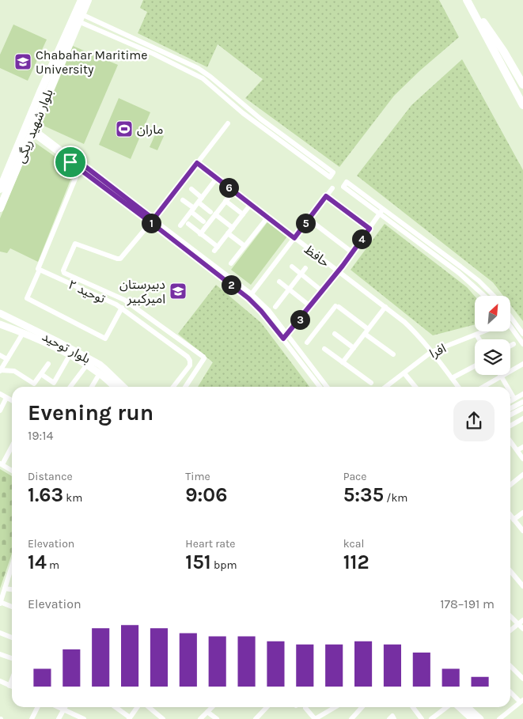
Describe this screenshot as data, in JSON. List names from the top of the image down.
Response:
{
  "streets": {
    "highway": ["بلوار شهید ریگی"],
    "main road": ["بلوار توحید"],
    "street": ["حافظ", "توحید ۲", "افرا"]
  },
  "crossings": [
    ["حافظ", "افرا"]
  ],
  "places": {
    "school or university": ["Chabahar Maritime University", "دبیرستان امیرکبیر"],
    "sports": ["ماران"]
  },
  "north": "top right",
  "page": {
    "pins": [
      "6",
      "1",
      "5",
      "4",
      "2",
      "3"
    ],
    "heading": ["Evening run", "19:14"],
    "stats": [
      ["Distance", "1.63 km"],
      ["Time", "9:06"],
      ["Pace", "5:35 /km"],
      ["Elevation", "14 m"],
      ["Heart rate", "151 bpm"],
      ["kcal", "112"]
    ],
    "chart": ["Elevation", "178–191 m"]
  }
}
